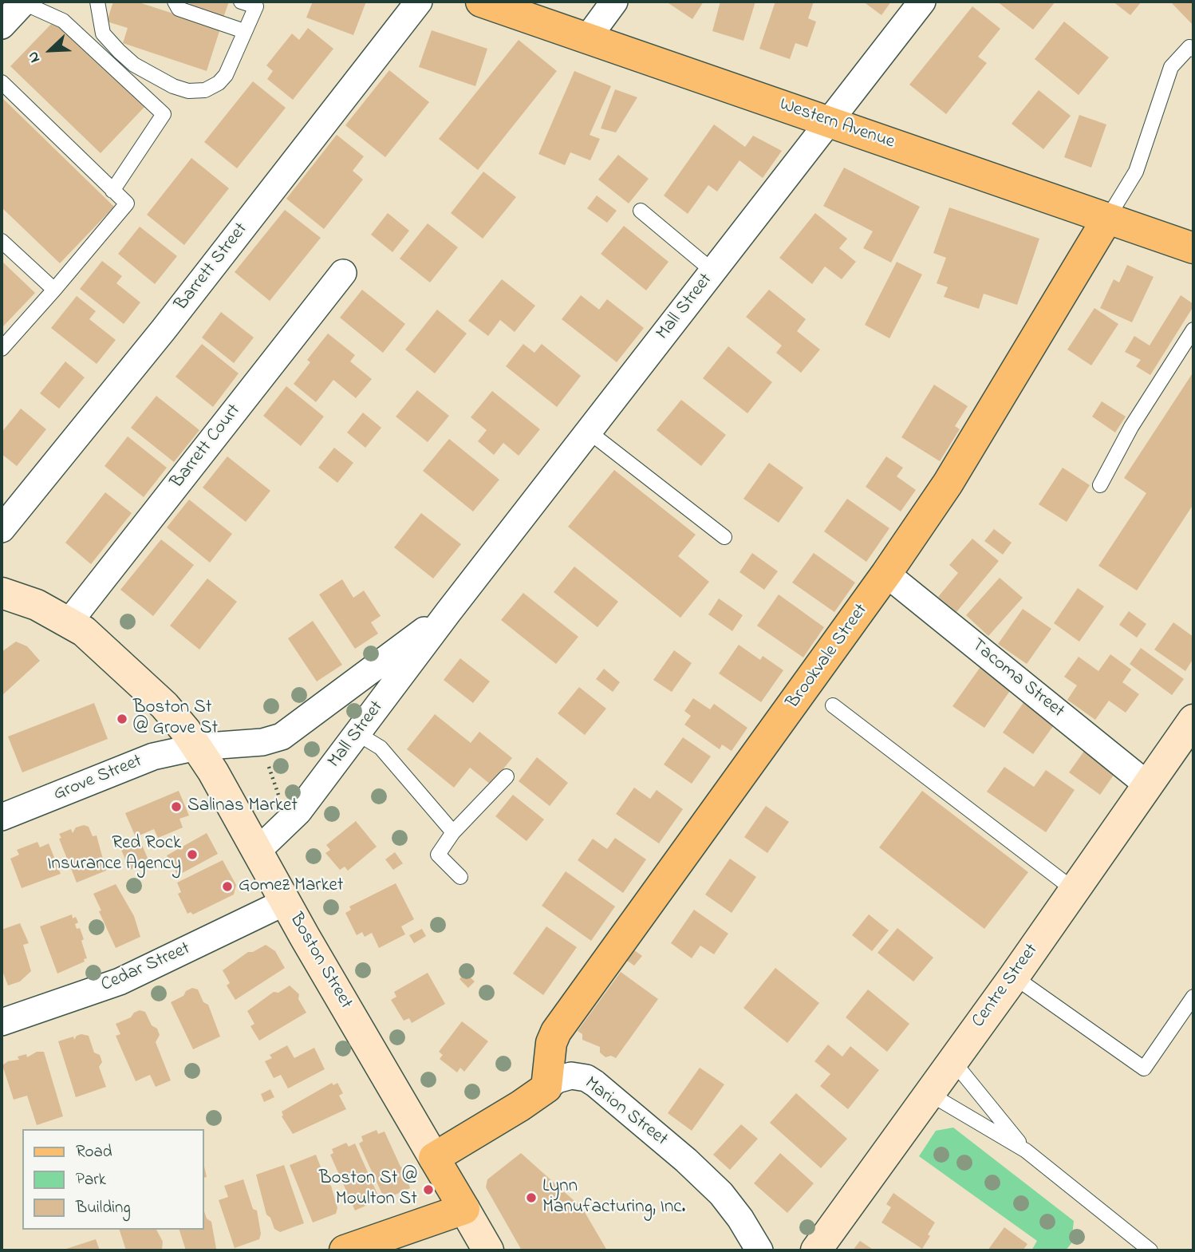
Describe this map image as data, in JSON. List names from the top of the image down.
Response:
{
  "streets": {
    "main road": [
      "Western Avenue",
      "Brookvale Street",
      "Boston Street",
      "Centre Street",
      "Marion Street"
    ],
    "street": [
      "Barrett Street",
      "Mall Street",
      "Barrett Court",
      "Tacoma Street",
      "Grove Street",
      "Cedar Street"
    ]
  },
  "crossings": [
    ["Western Avenue", "Mall Street"],
    ["Western Avenue", "Brookvale Street"],
    ["Mall Street", "Grove Street"],
    ["Mall Street", "Boston Street"],
    ["Barrett Court", "Boston Street"],
    ["Brookvale Street", "Tacoma Street"],
    ["Brookvale Street", "Marion Street"],
    ["Tacoma Street", "Centre Street"],
    ["Grove Street", "Boston Street"],
    ["Boston Street", "Cedar Street"],
    ["Boston Street", "Marion Street"]
  ],
  "places": [
    "Boston St @ Grove St",
    "Salinas Market",
    "Red Rock Insurance Agency",
    "Gomez Market",
    "Boston St @ Moulton St",
    "Lynn Manufacturing, Inc."
  ],
  "legend": ["Road", "Park", "Building"],
  "north": "bottom left"
}
